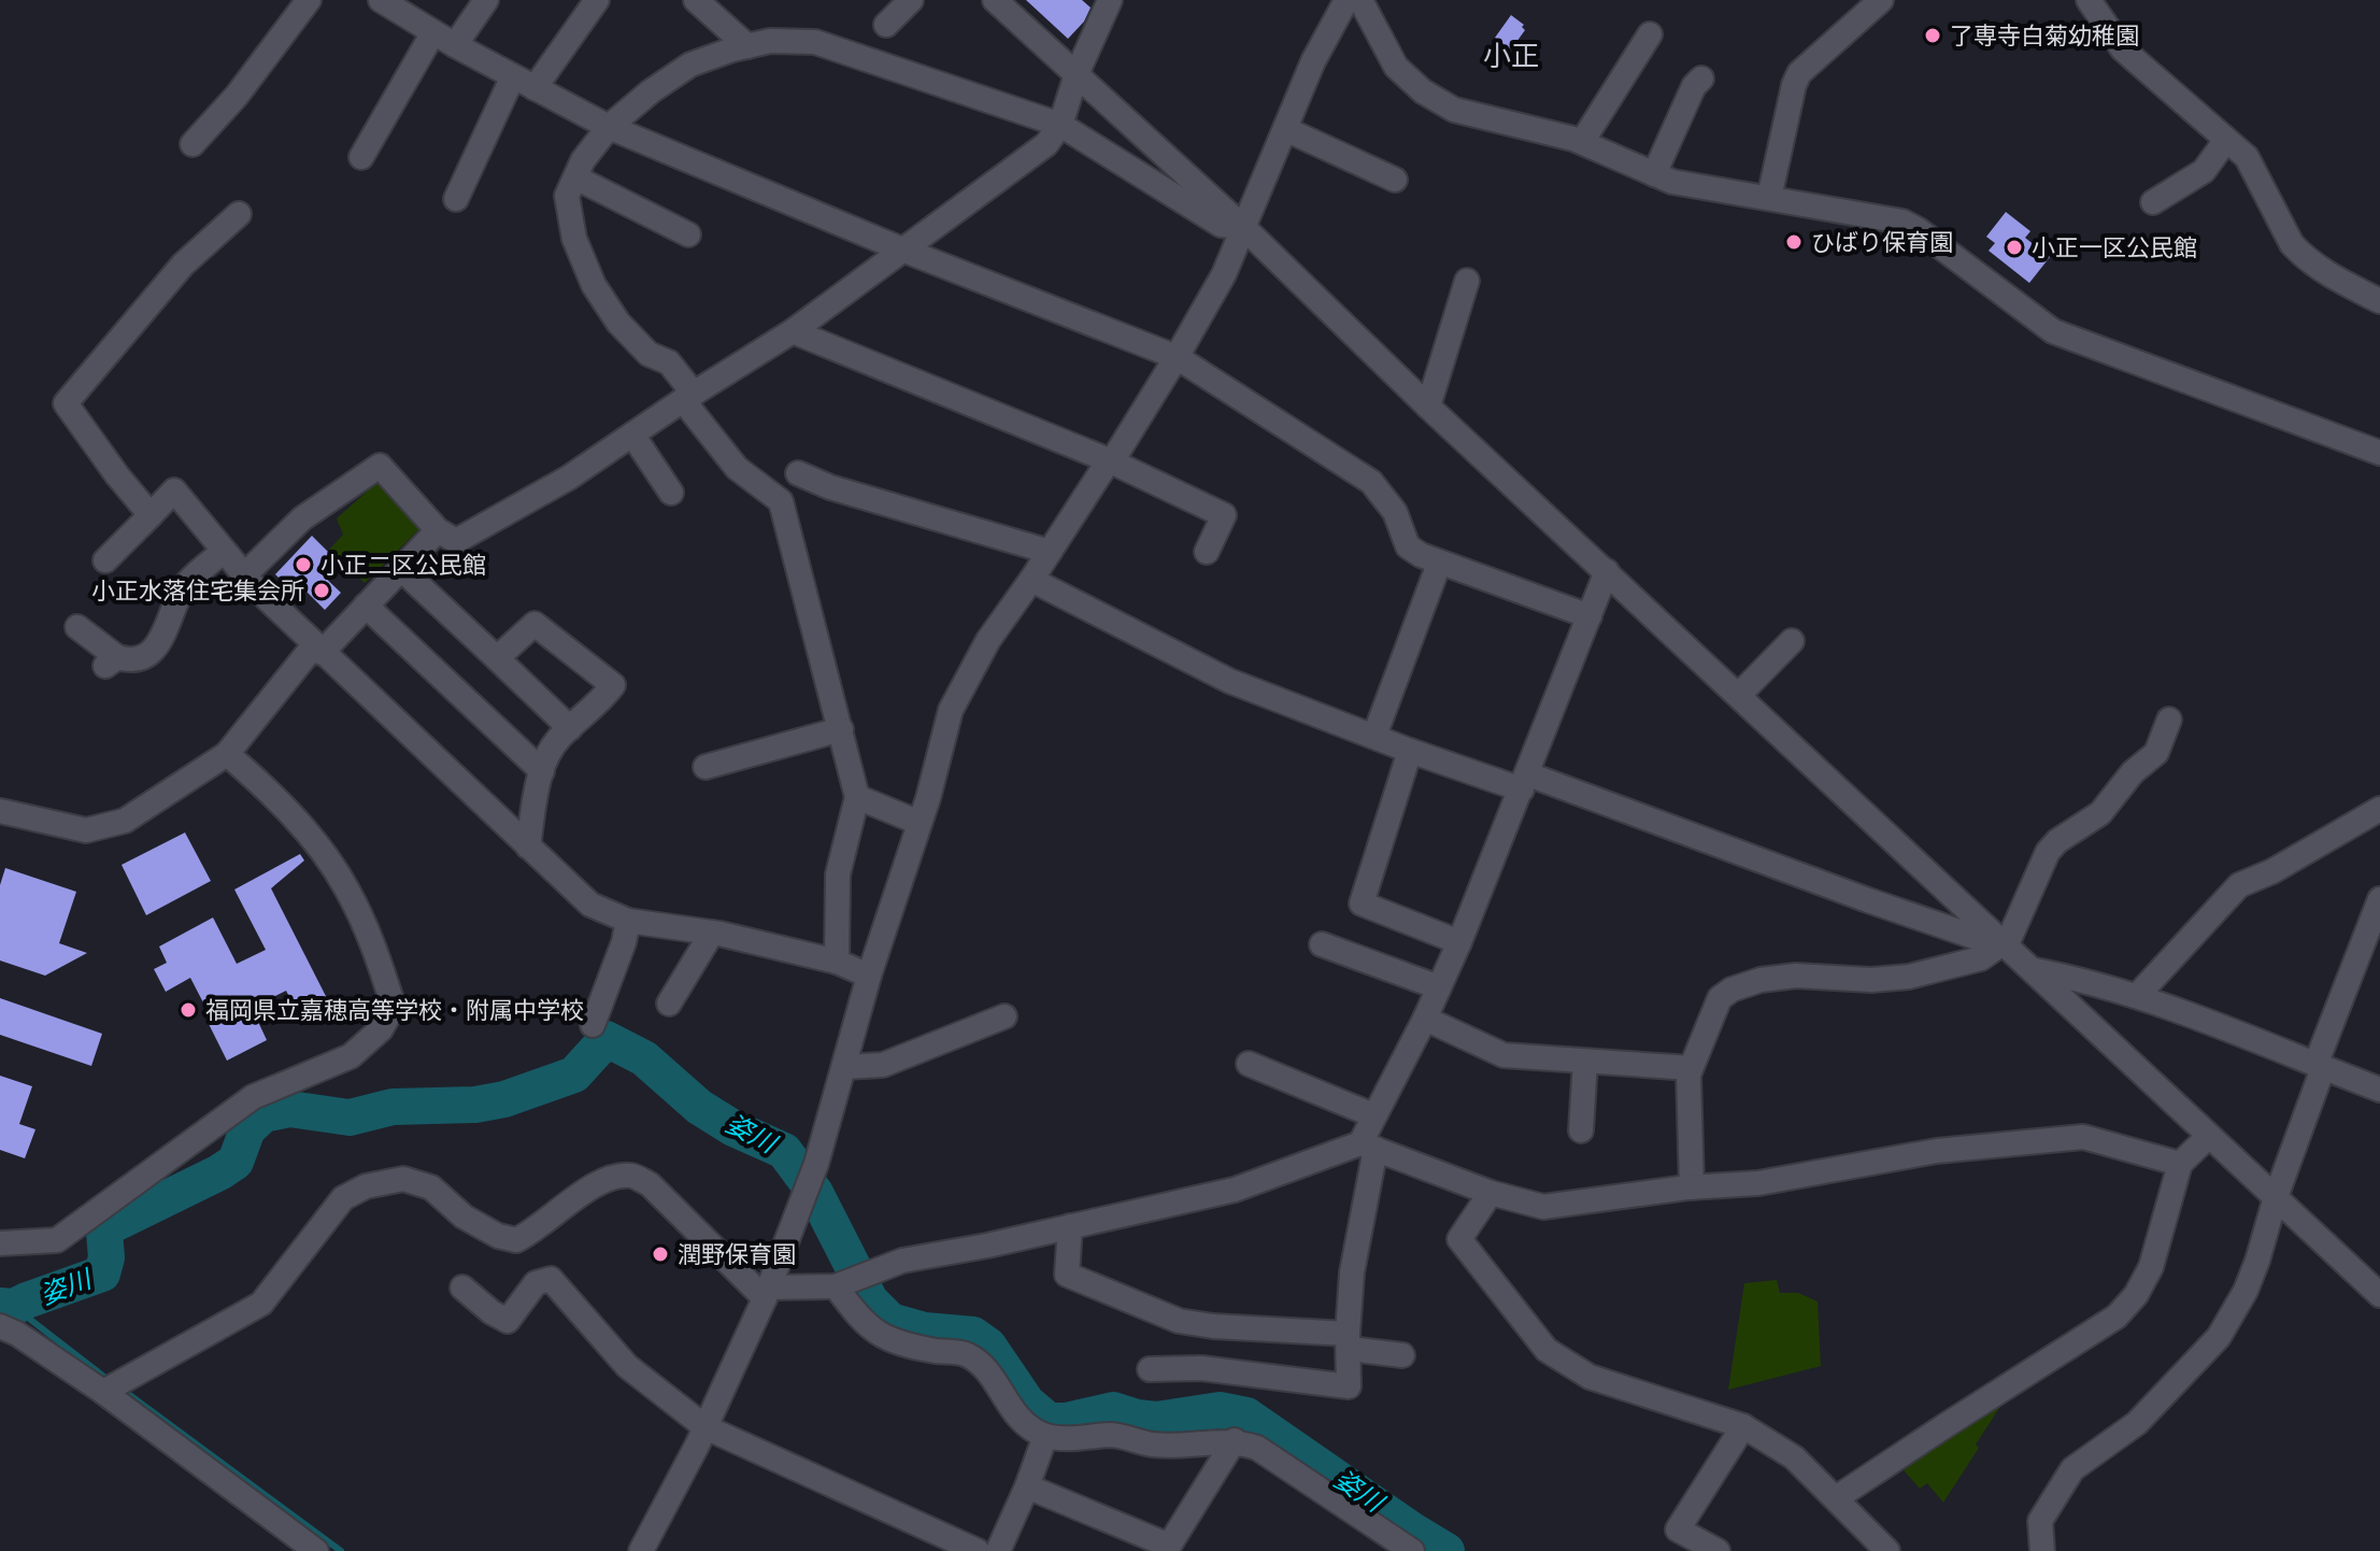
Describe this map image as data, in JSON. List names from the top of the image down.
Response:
{
  "districts": ["小正"],
  "water": ["姿川"],
  "places": [
    "了専寺白菊幼稚園",
    "ひばり保育園",
    "小正一区公民館",
    "小正二区公民館",
    "小正水落住宅集会所",
    "福岡県立嘉穂高等学校・附属中学校",
    "潤野保育園"
  ]
}
